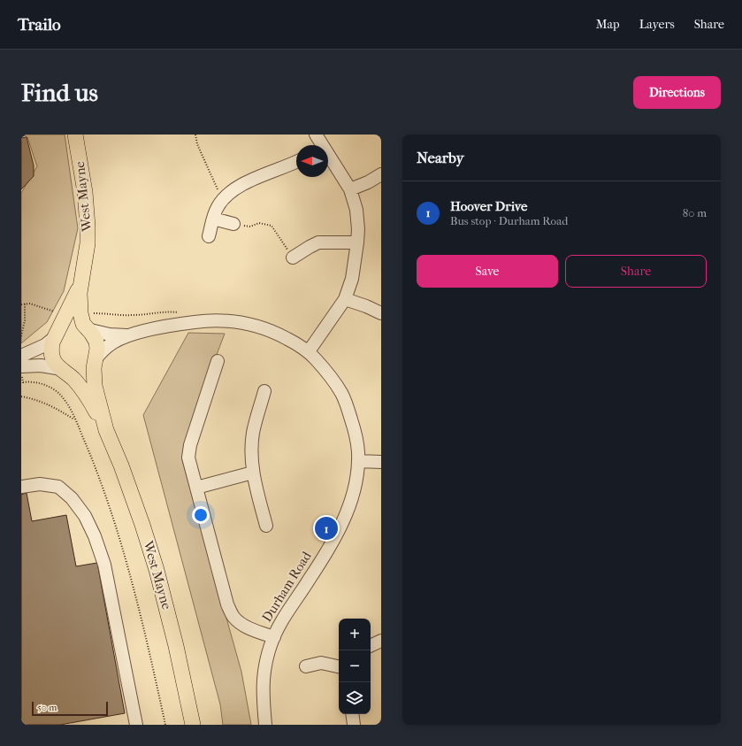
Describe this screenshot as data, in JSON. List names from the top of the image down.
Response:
{
  "streets": {
    "main road": ["West Mayne"],
    "street": ["Durham Road"]
  },
  "crossings": [
    ["West Mayne", "Durham Road"]
  ],
  "scale_bar": "50 m",
  "north": "left",
  "page": {
    "header": "Trailo",
    "nav": ["Map", "Layers", "Share"],
    "buttons": [
      "Directions",
      ["Save", "Share"]
    ],
    "title": "Find us",
    "heading": "Nearby",
    "list": [
      {
        "mark": "1",
        "name": "Hoover Drive",
        "note": "Bus stop · Durham Road",
        "value": "80 m"
      }
    ],
    "pins": "1",
    "map_buttons": ["+", "−"],
    "scale": "50 m"
  }
}
